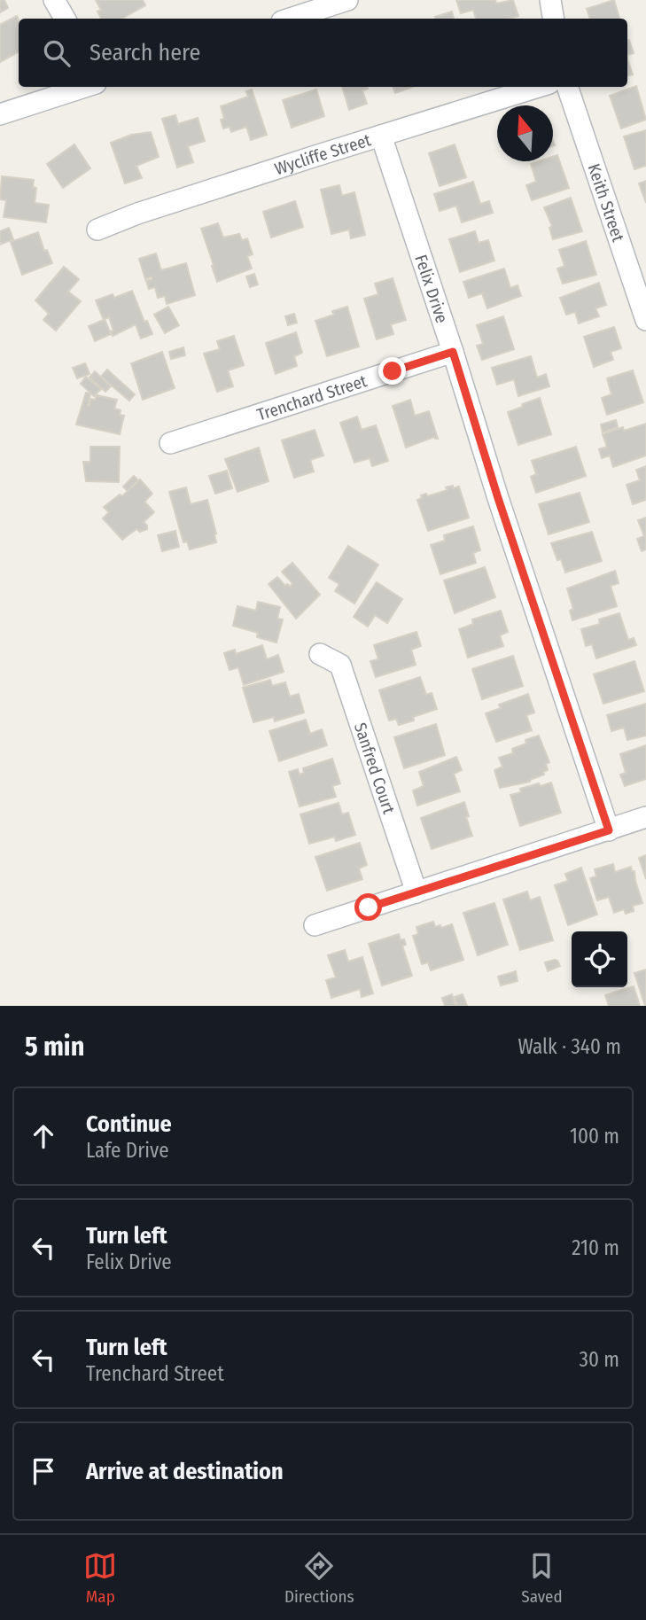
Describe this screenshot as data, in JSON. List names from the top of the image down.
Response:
{
  "streets": {
    "street": [
      "Wycliffe Street",
      "Keith Street",
      "Felix Drive",
      "Trenchard Street",
      "Sanfred Court"
    ]
  },
  "crossings": [
    ["Wycliffe Street", "Felix Drive"],
    ["Felix Drive", "Trenchard Street"]
  ],
  "north": "top",
  "page": {
    "search": "Search here",
    "heading": ["5 min", "Walk · 340 m"],
    "list": [
      ["Continue", "Lafe Drive", "100 m"],
      ["Turn left", "Felix Drive", "210 m"],
      ["Turn left", "Trenchard Street", "30 m"],
      "Arrive at destination"
    ],
    "nav": ["Map", "Directions", "Saved"]
  }
}
